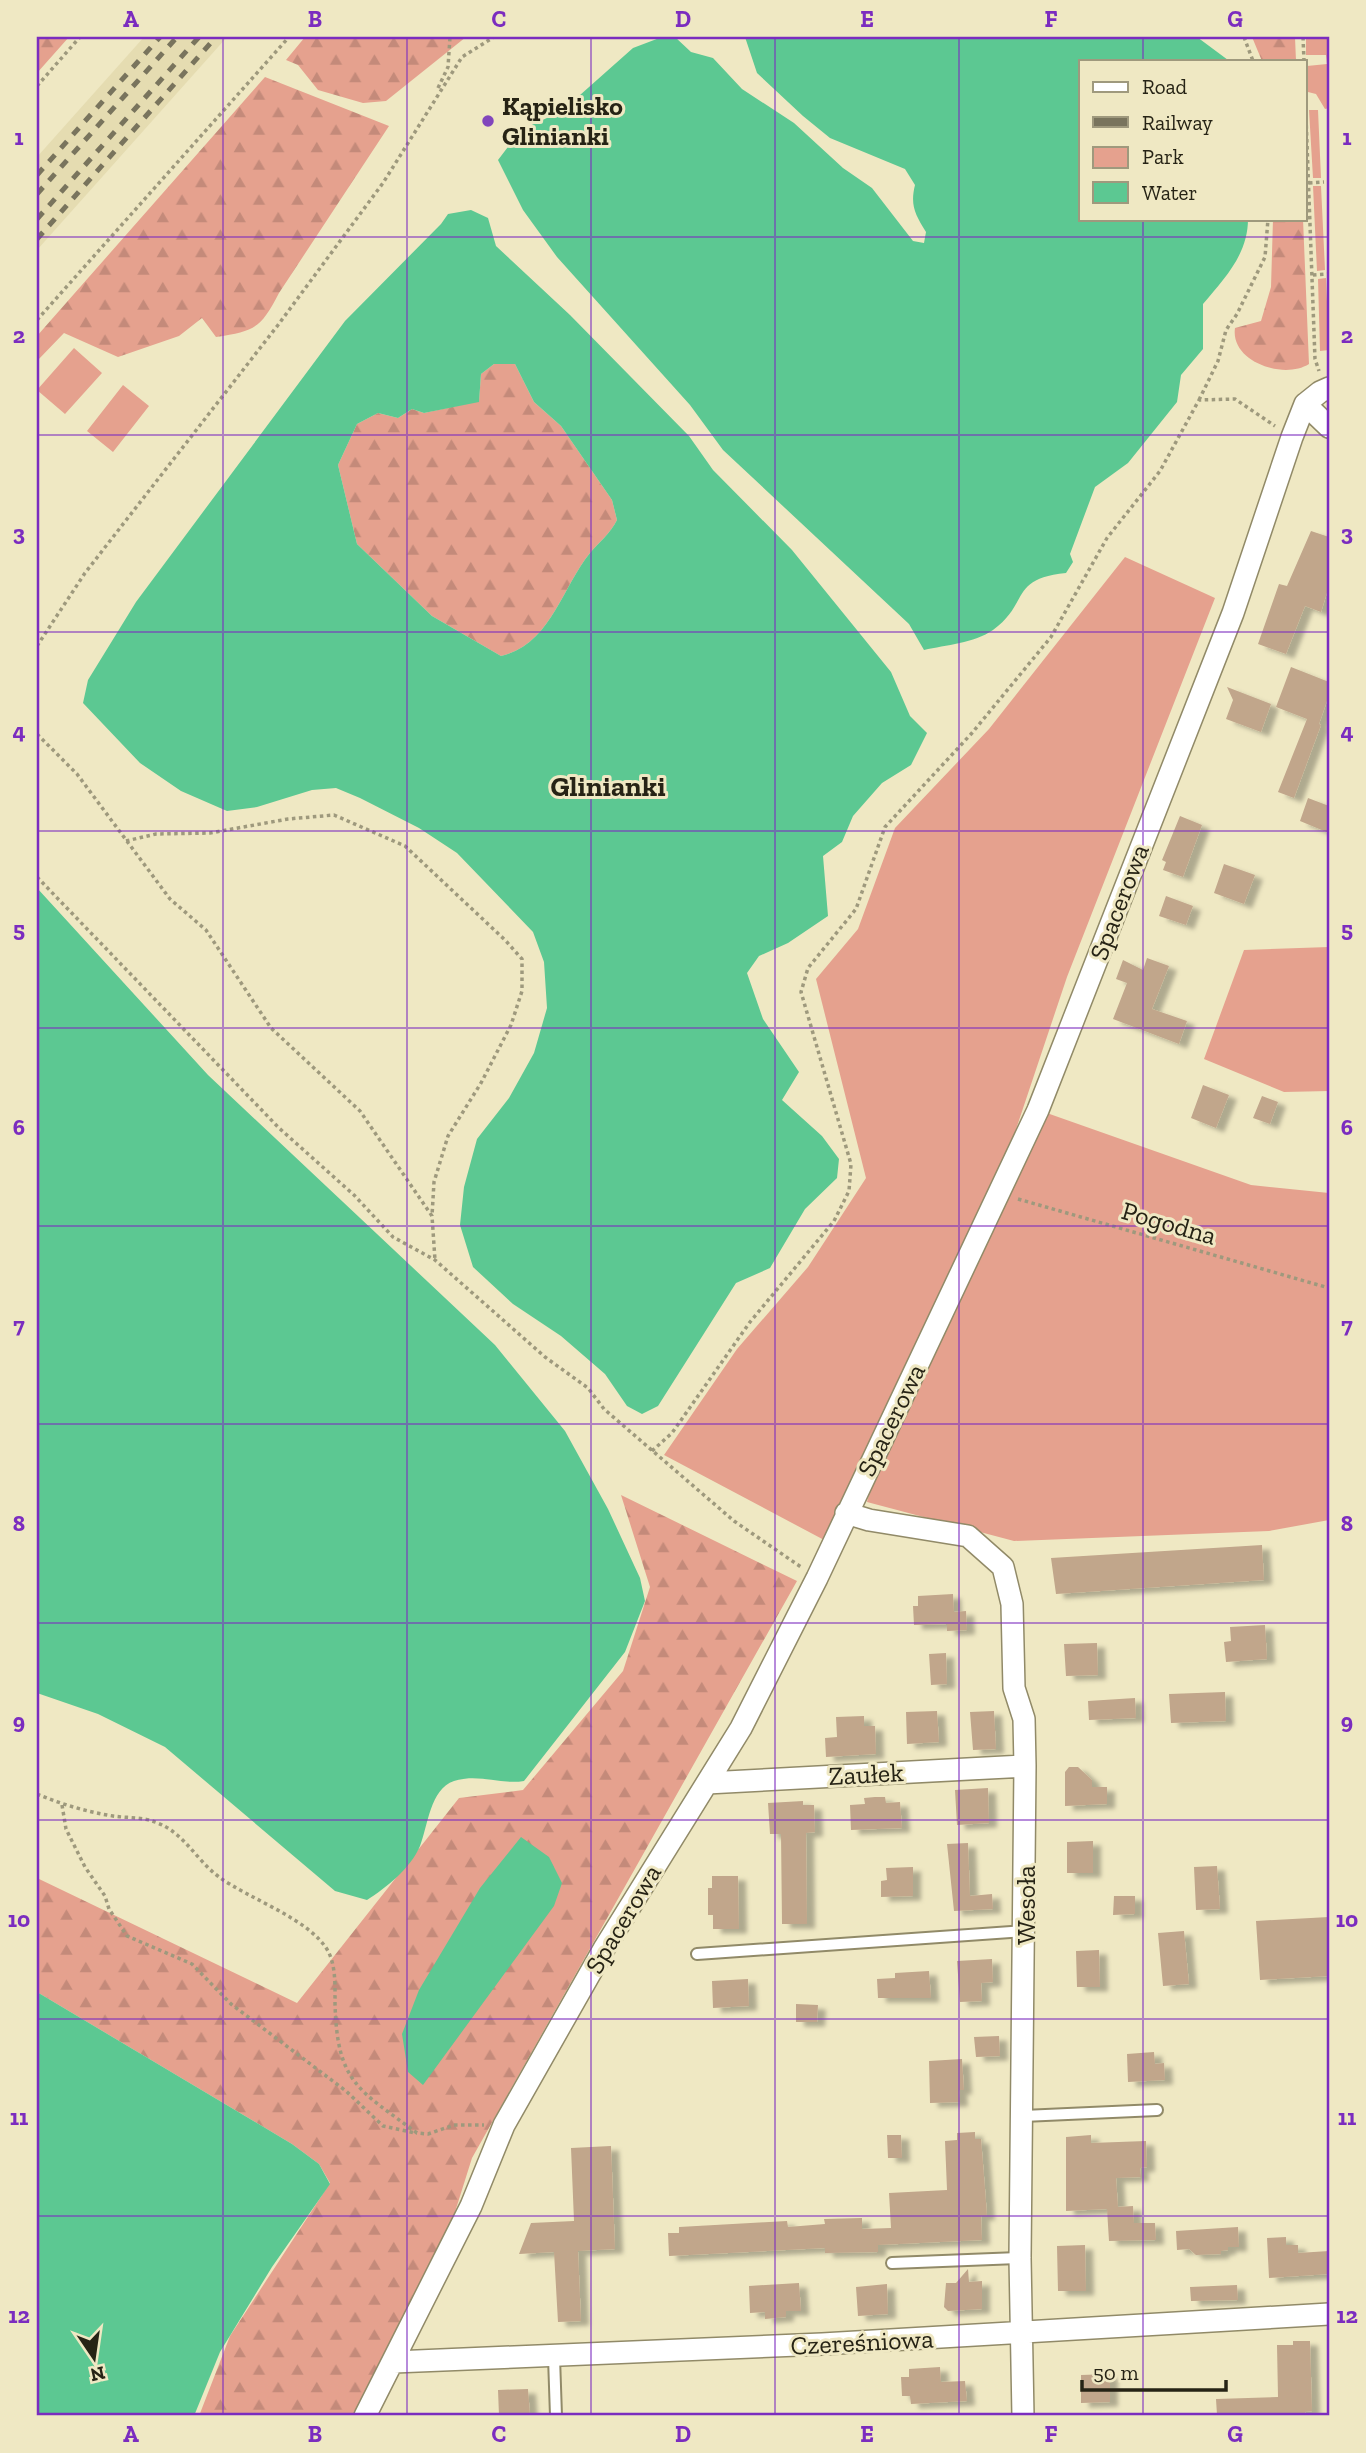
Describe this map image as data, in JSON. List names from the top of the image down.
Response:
{
  "streets": {
    "street": [
      "Spacerowa",
      "Zaułek",
      "Wesoła",
      "Czereśniowa"
    ],
    "path": ["Pogodna"]
  },
  "crossings": [
    ["Spacerowa", "Pogodna"],
    ["Spacerowa", "Zaułek"],
    ["Spacerowa", "Wesoła"],
    ["Spacerowa", "Czereśniowa"],
    ["Zaułek", "Wesoła"],
    ["Wesoła", "Czereśniowa"]
  ],
  "districts": ["Glinianki"],
  "places": ["Kąpielisko Glinianki"],
  "legend": [
    "Road",
    "Railway",
    "Park",
    "Water"
  ],
  "scale_bar": "50 m",
  "north": "bottom",
  "grid": {
    "columns": [
      "A",
      "B",
      "C",
      "D",
      "E",
      "F",
      "G"
    ],
    "rows": [
      "1",
      "2",
      "3",
      "4",
      "5",
      "6",
      "7",
      "8",
      "9",
      "10",
      "11",
      "12"
    ]
  }
}
